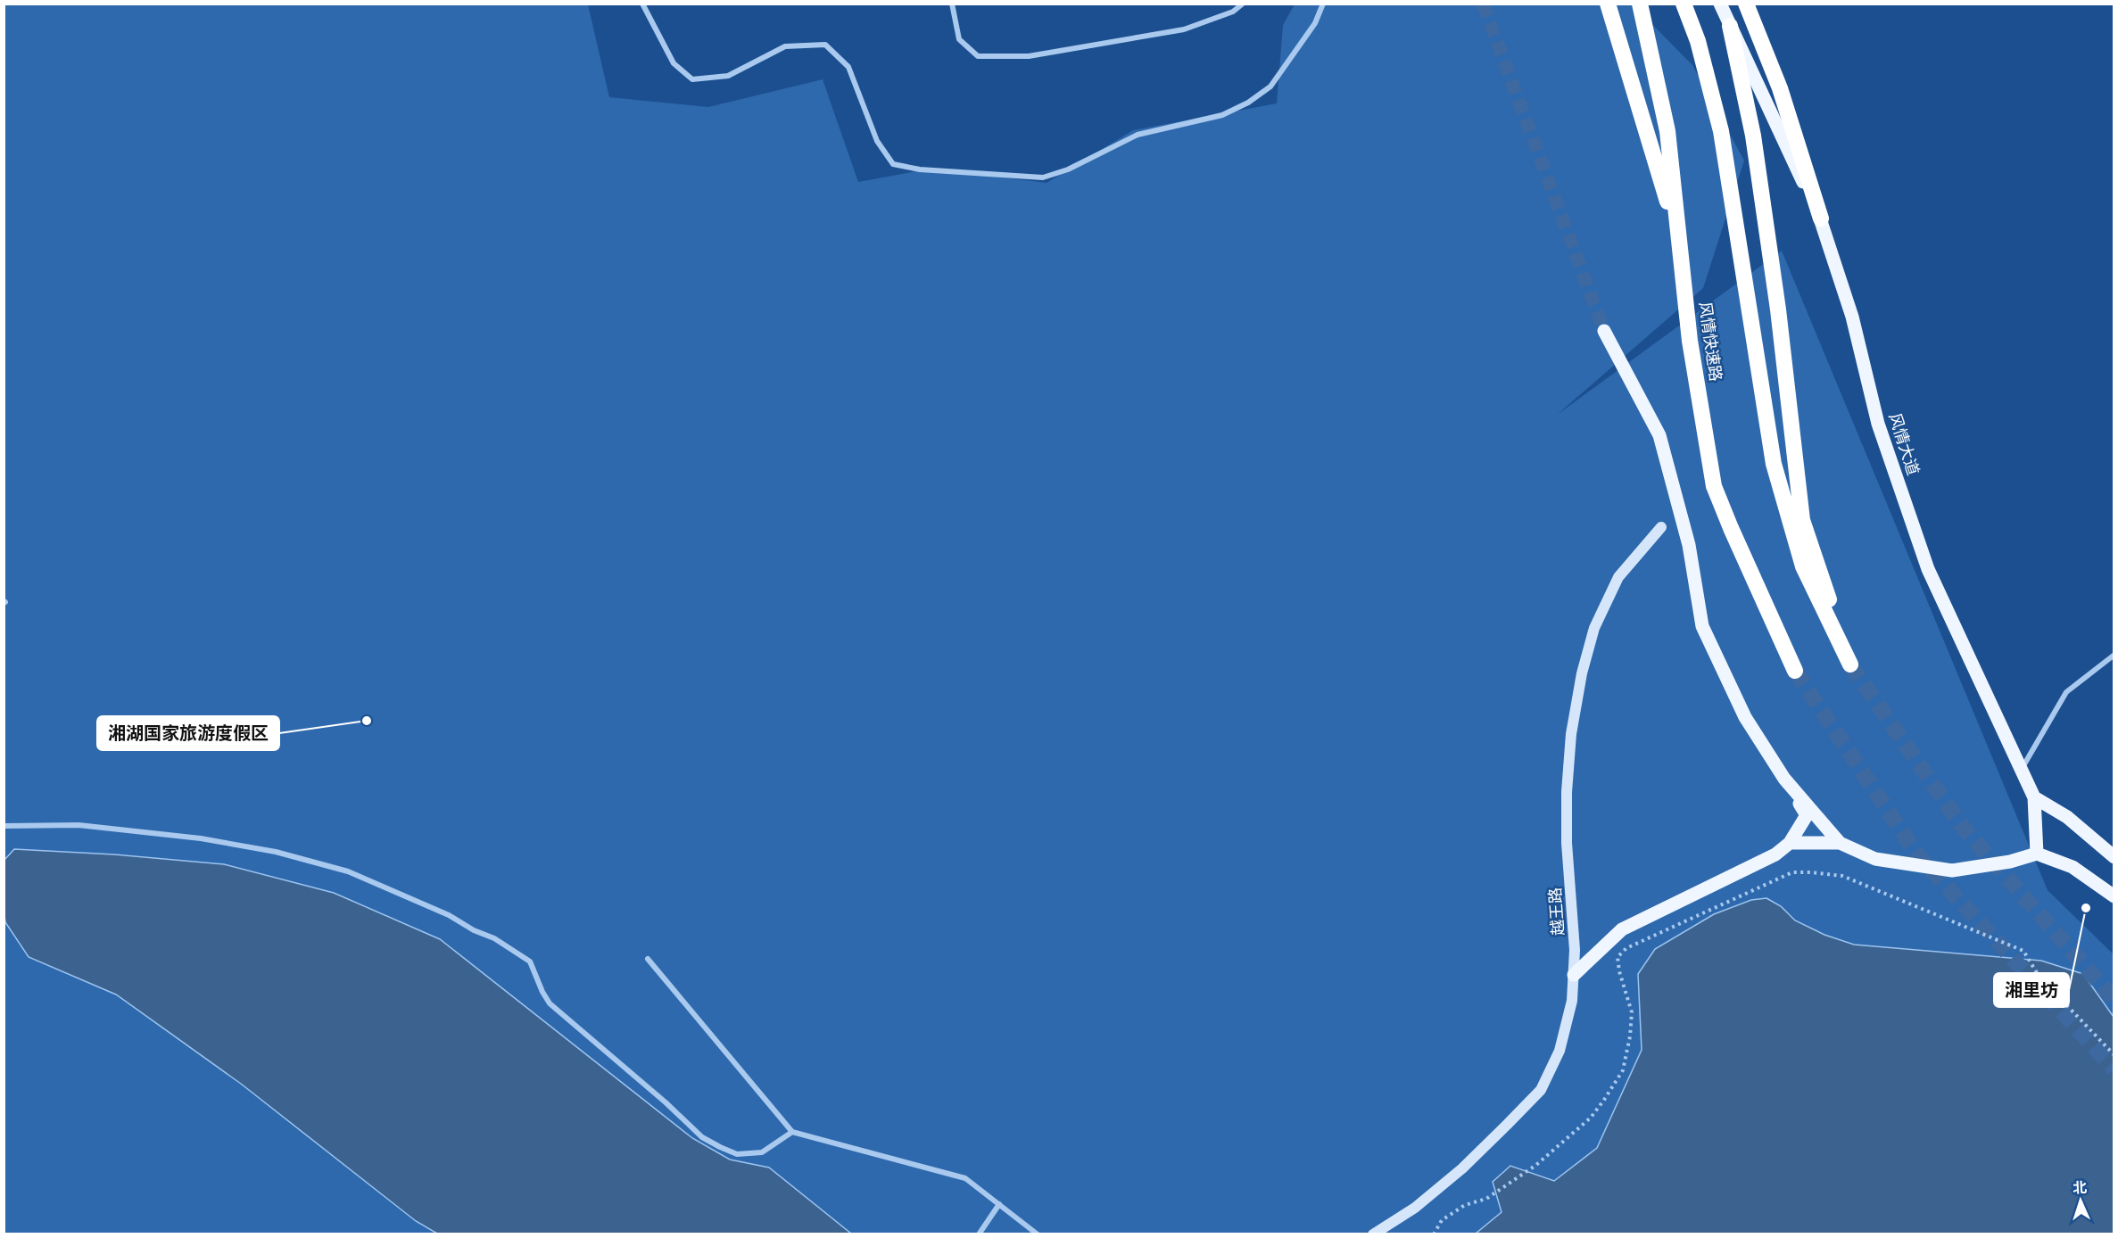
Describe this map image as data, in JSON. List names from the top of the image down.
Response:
{
  "streets": {
    "highway": ["风情快速路"],
    "main road": ["风情大道", "越王路"]
  },
  "places": ["湘湖国家旅游度假区", "湘里坊"],
  "north": "top"
}
